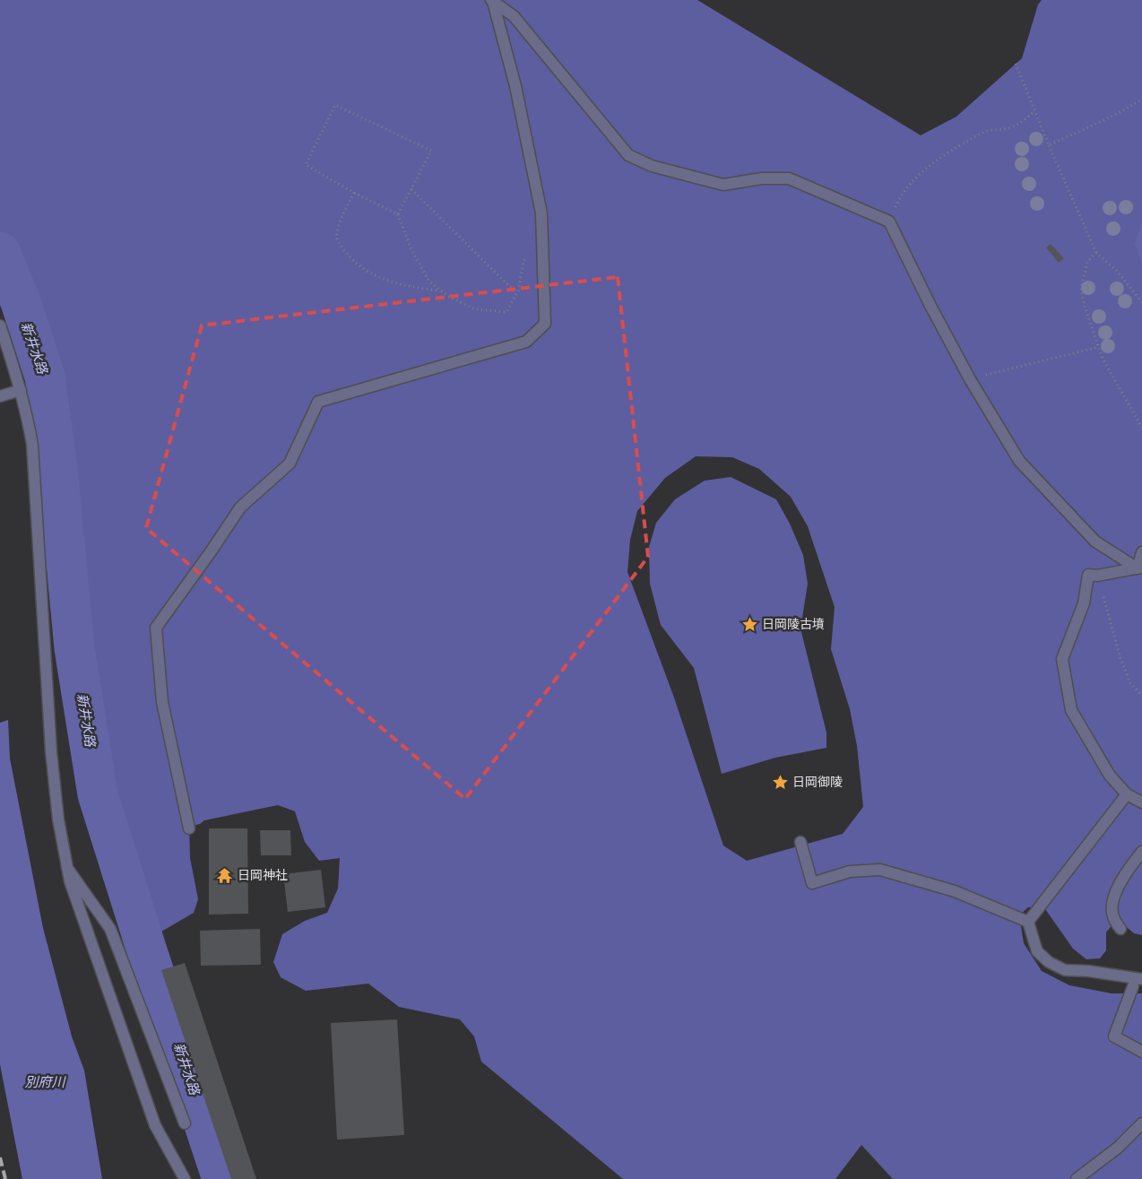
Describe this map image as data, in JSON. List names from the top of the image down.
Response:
{
  "water": ["新井水路", "別府川"],
  "places": {
    "place": ["日岡陵古墳", "日岡御陵"],
    "temple": ["日岡神社"]
  }
}
